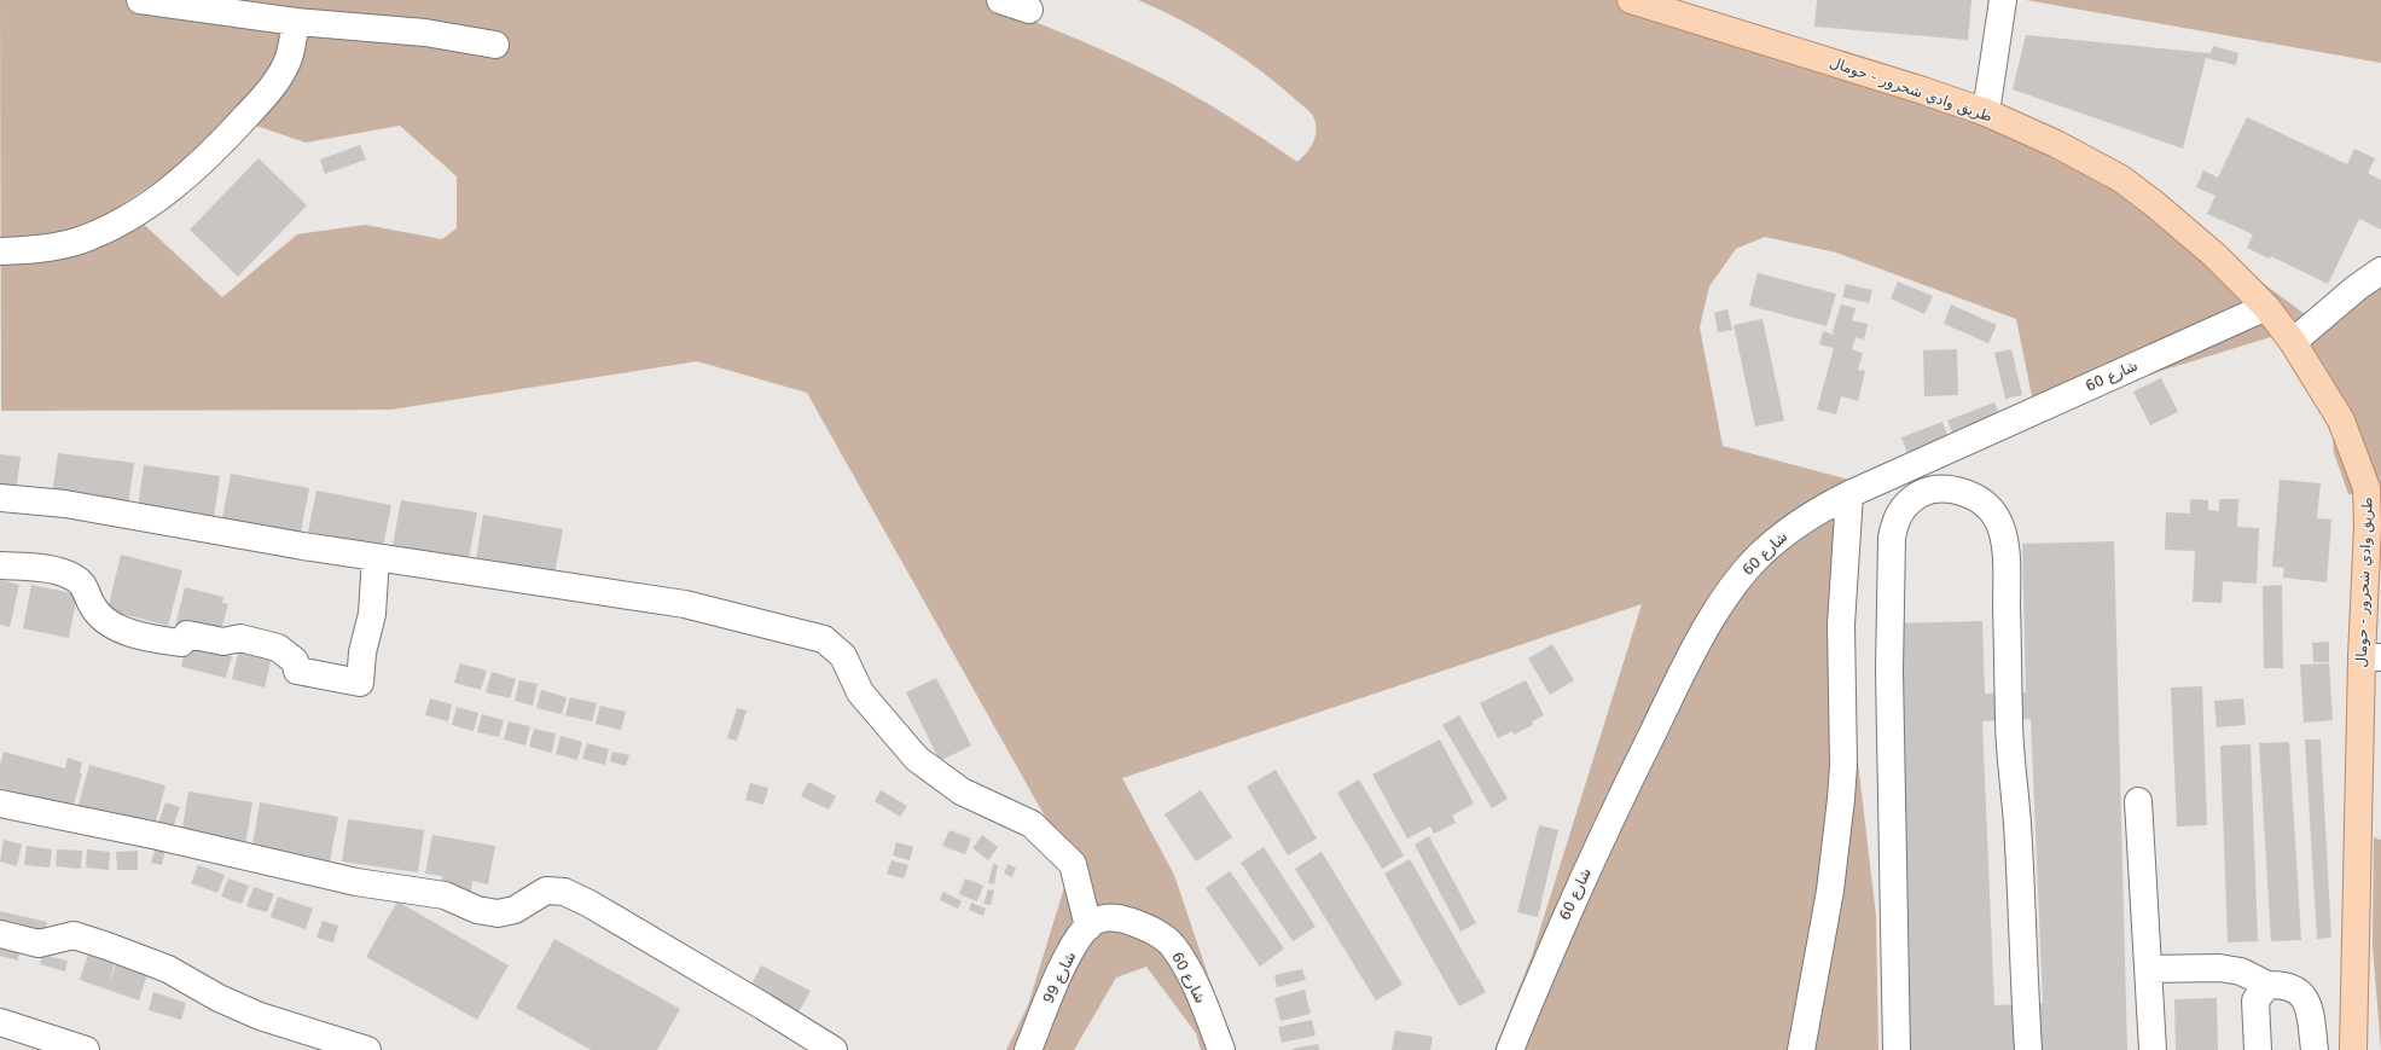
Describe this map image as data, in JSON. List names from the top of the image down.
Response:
{
  "streets": {
    "main road": ["طريق وادي شحرور - حومال"],
    "street": ["شارع 60", "شارع 99"]
  },
  "crossings": [
    ["طريق وادي شحرور - حومال", "شارع 60"],
    ["شارع 60", "شارع 99"]
  ]
}
